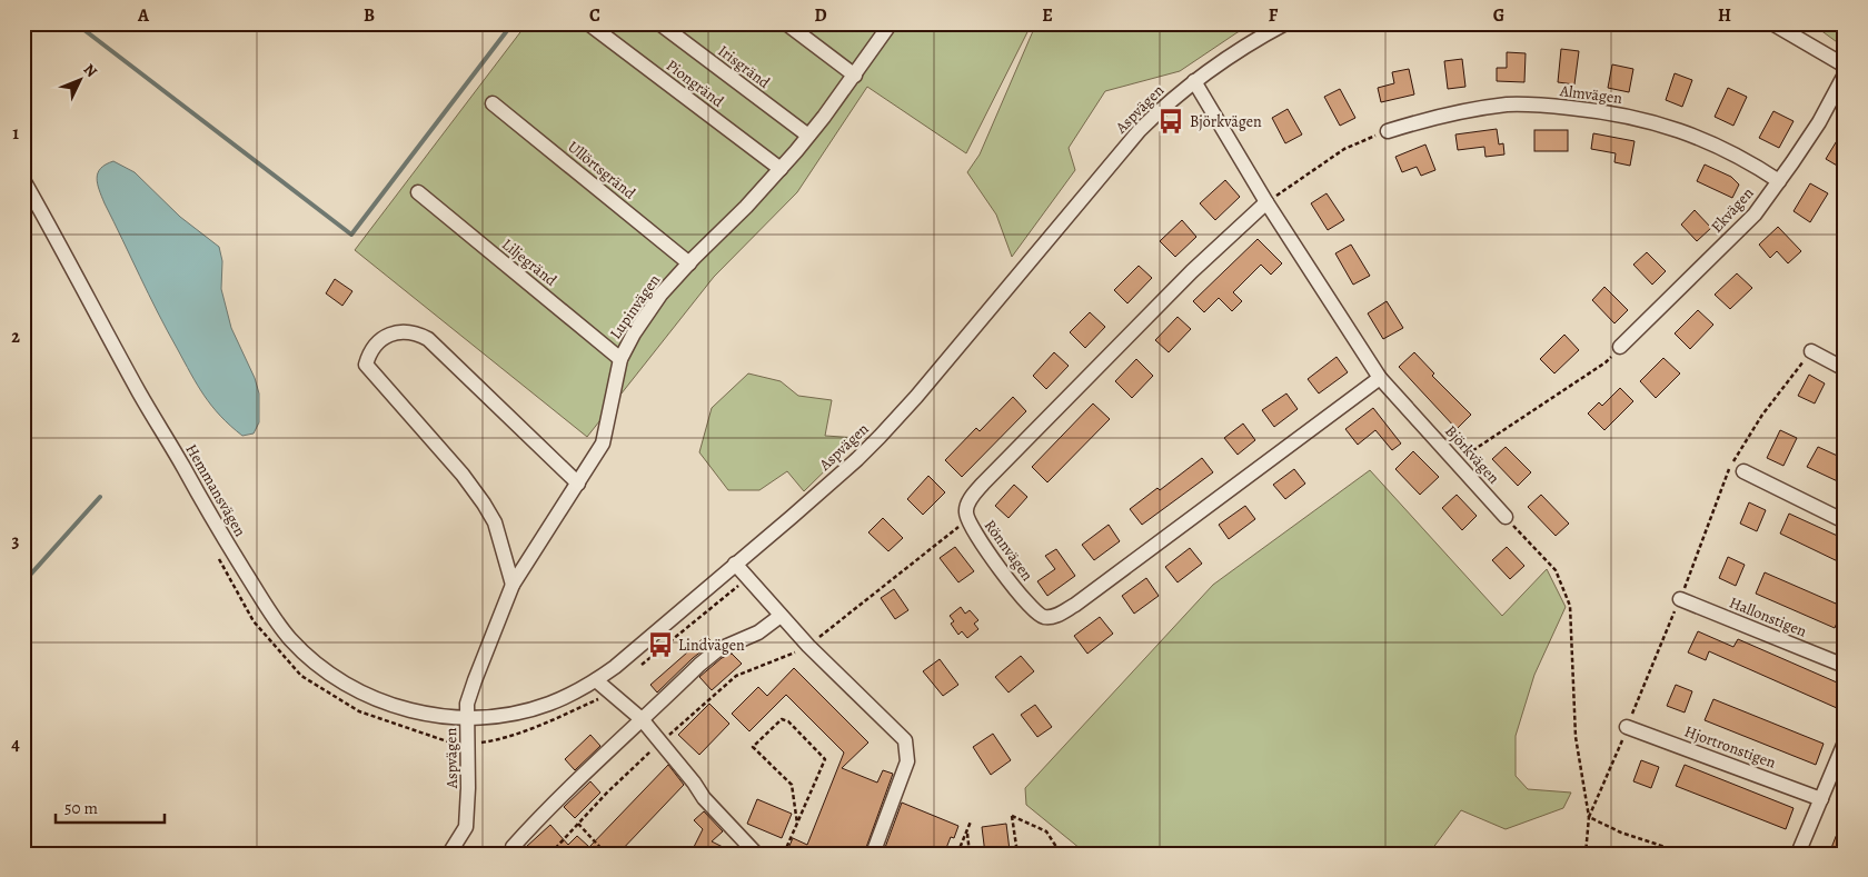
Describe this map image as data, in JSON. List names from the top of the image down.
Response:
{
  "streets": {
    "street": [
      "Irisgränd",
      "Piongränd",
      "Almvägen",
      "Aspvägen",
      "Ullörtsgränd",
      "Ekvägen",
      "Liljegränd",
      "Lupinvägen",
      "Björkvägen",
      "Hemmansvägen",
      "Rönnvägen",
      "Hallonstigen",
      "Hjortronstigen"
    ]
  },
  "crossings": [
    ["Irisgränd", "Lupinvägen"],
    ["Piongränd", "Lupinvägen"],
    ["Almvägen", "Ekvägen"],
    ["Aspvägen", "Lupinvägen"],
    ["Aspvägen", "Björkvägen"],
    ["Aspvägen", "Hemmansvägen"],
    ["Ullörtsgränd", "Lupinvägen"],
    ["Liljegränd", "Lupinvägen"],
    ["Lupinvägen", "Hemmansvägen"],
    ["Björkvägen", "Rönnvägen"]
  ],
  "places": {
    "bus stop": ["Björkvägen", "Lindvägen"]
  },
  "scale_bar": "50 m",
  "north": "top right",
  "grid": {
    "columns": [
      "A",
      "B",
      "C",
      "D",
      "E",
      "F",
      "G",
      "H"
    ],
    "rows": [
      "1",
      "2",
      "3",
      "4"
    ]
  }
}
